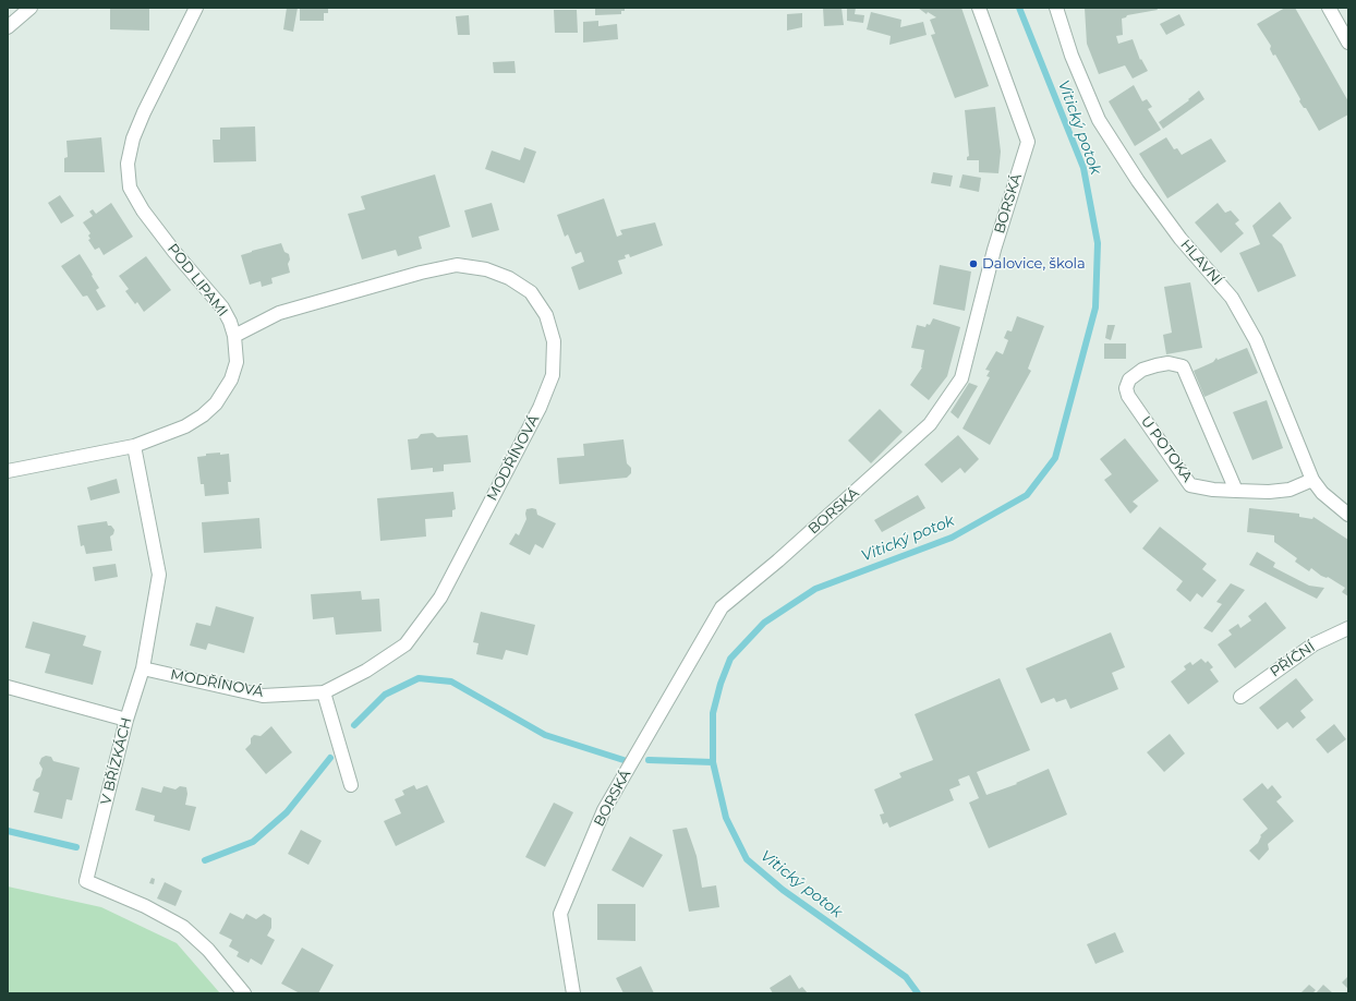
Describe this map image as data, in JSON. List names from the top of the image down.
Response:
{
  "streets": {
    "street": [
      "BORSKÁ",
      "HLAVNÍ",
      "POD LIPAMI",
      "U POTOKA",
      "MODŘÍNOVÁ",
      "PŘÍČNÍ",
      "V BŘÍZKÁCH"
    ]
  },
  "crossings": [
    ["HLAVNÍ", "U POTOKA"],
    ["POD LIPAMI", "MODŘÍNOVÁ"],
    ["POD LIPAMI", "V BŘÍZKÁCH"],
    ["MODŘÍNOVÁ", "V BŘÍZKÁCH"]
  ],
  "water": ["Vitický potok"],
  "places": ["Dalovice, škola"]
}
